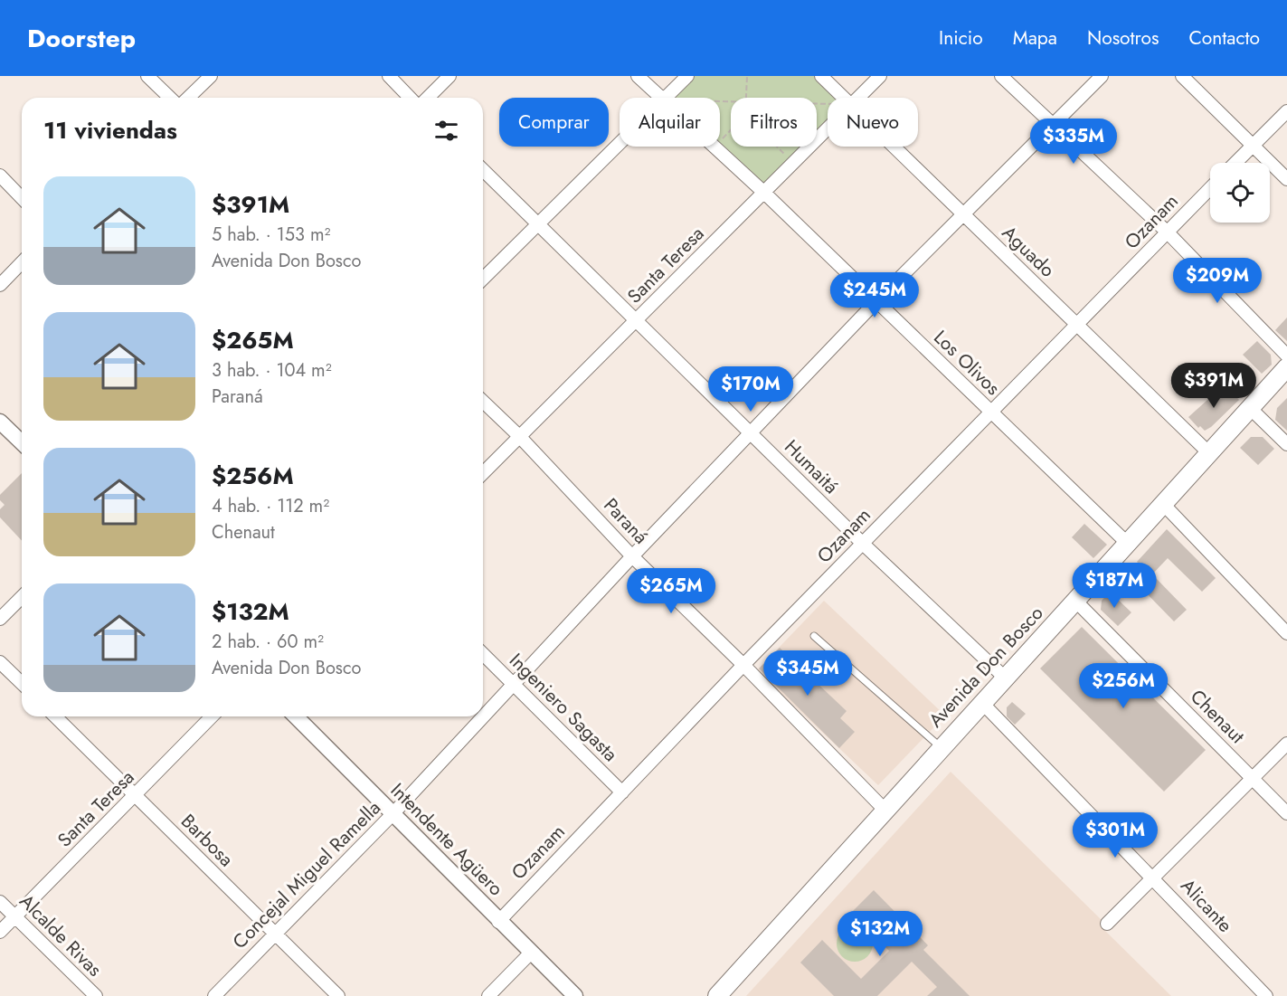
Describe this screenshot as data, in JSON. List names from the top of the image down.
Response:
{
  "streets": {
    "main road": ["Avenida Don Bosco"],
    "street": [
      "Ozanam",
      "Aguado",
      "Santa Teresa",
      "Los Olivos",
      "Humaitá",
      "Paraná",
      "Ingeniero Sagasta",
      "Chenaut",
      "Intendente Agüero",
      "Barbosa",
      "Concejal Miguel Ramella",
      "Alicante",
      "Alcalde Rivas"
    ]
  },
  "crossings": [
    ["Ozanam", "Aguado"],
    ["Ozanam", "Los Olivos"],
    ["Ozanam", "Humaitá"],
    ["Ozanam", "Paraná"],
    ["Ozanam", "Ingeniero Sagasta"],
    ["Ozanam", "Intendente Agüero"],
    ["Aguado", "Avenida Don Bosco"],
    ["Aguado", "Concejal Miguel Ramella"],
    ["Santa Teresa", "Los Olivos"],
    ["Santa Teresa", "Humaitá"],
    ["Santa Teresa", "Paraná"],
    ["Santa Teresa", "Barbosa"],
    ["Santa Teresa", "Alcalde Rivas"],
    ["Los Olivos", "Avenida Don Bosco"],
    ["Los Olivos", "Concejal Miguel Ramella"],
    ["Humaitá", "Avenida Don Bosco"],
    ["Humaitá", "Concejal Miguel Ramella"],
    ["Paraná", "Avenida Don Bosco"],
    ["Paraná", "Concejal Miguel Ramella"],
    ["Avenida Don Bosco", "Chenaut"],
    ["Avenida Don Bosco", "Alicante"],
    ["Ingeniero Sagasta", "Concejal Miguel Ramella"],
    ["Intendente Agüero", "Concejal Miguel Ramella"],
    ["Barbosa", "Concejal Miguel Ramella"]
  ],
  "page": {
    "header": "Doorstep",
    "nav": [
      "Inicio",
      "Mapa",
      "Nosotros",
      "Contacto"
    ],
    "chip": [
      "Comprar",
      "Alquilar",
      "Filtros",
      "Nuevo"
    ],
    "heading": "11 viviendas",
    "price": [
      "$335M",
      "$209M",
      "$245M",
      "$391M",
      "$170M",
      "$187M",
      "$265M",
      "$345M",
      "$256M",
      "$301M",
      "$132M"
    ],
    "list": [
      {
        "name": "$391M",
        "note": "5 hab. · 153 m² · Avenida Don Bosco"
      },
      {
        "name": "$265M",
        "note": "3 hab. · 104 m² · Paraná"
      },
      {
        "name": "$256M",
        "note": "4 hab. · 112 m² · Chenaut"
      },
      {
        "name": "$132M",
        "note": "2 hab. · 60 m² · Avenida Don Bosco"
      }
    ]
  }
}
